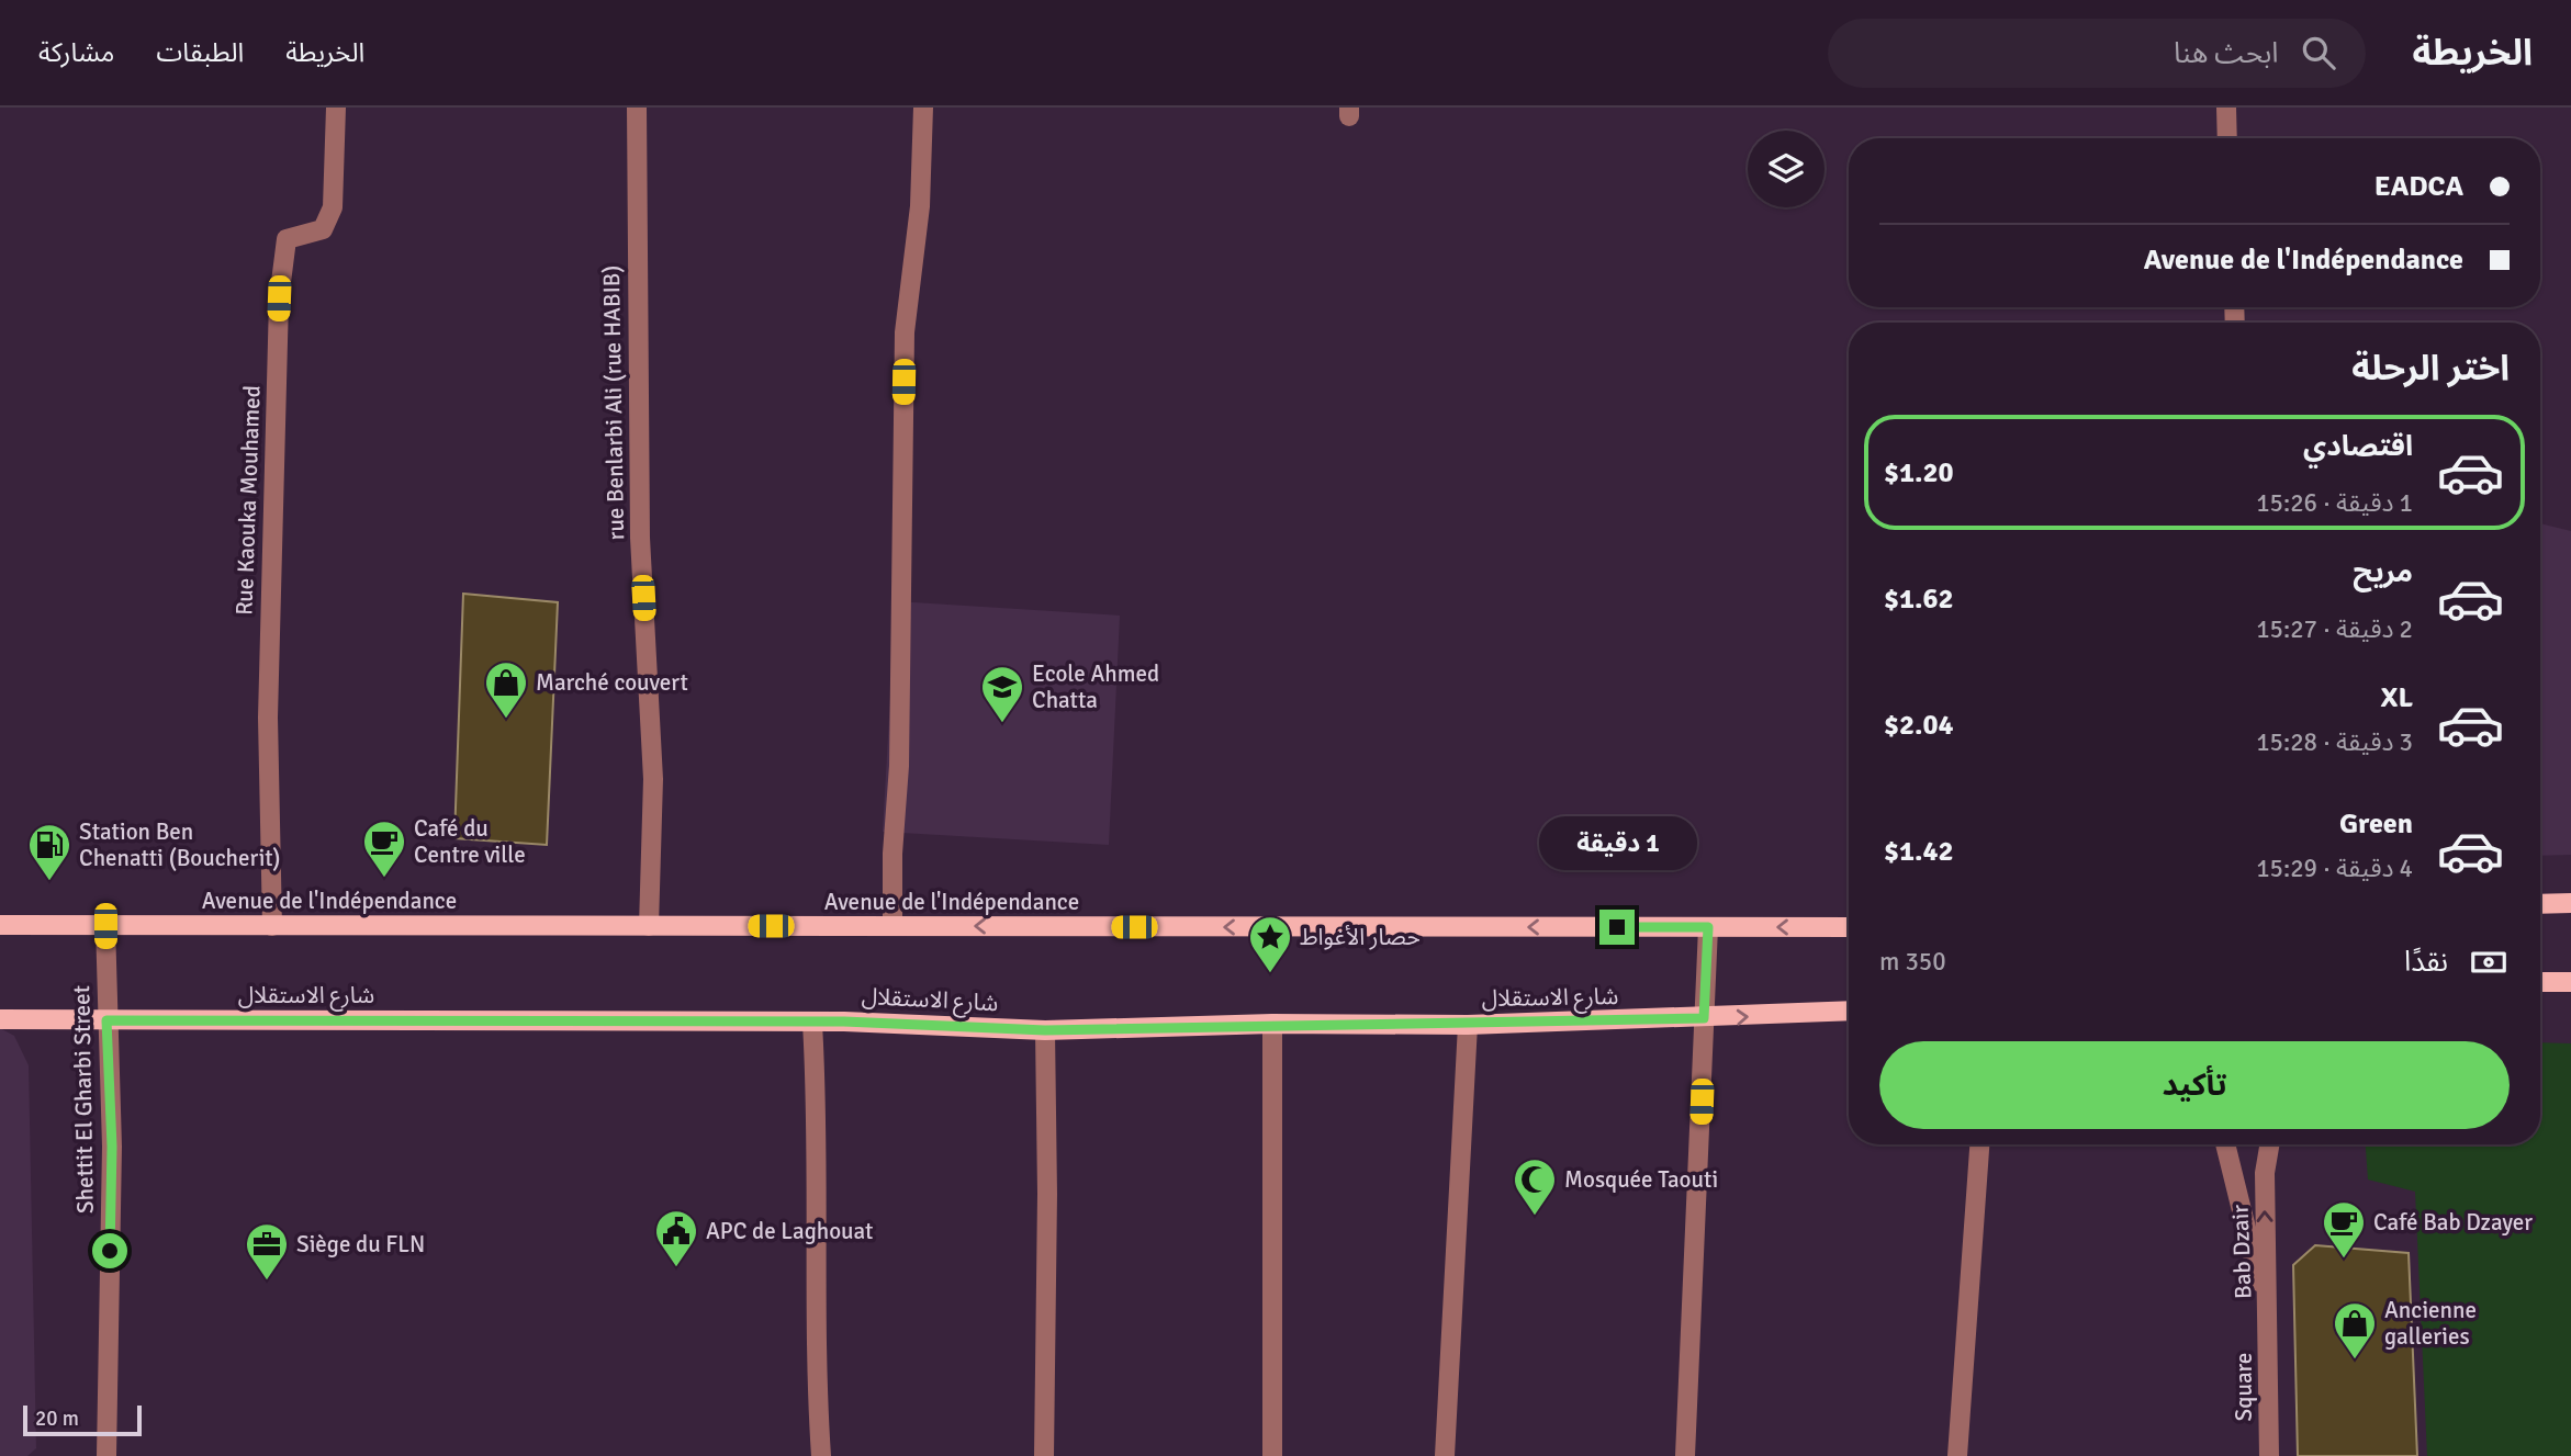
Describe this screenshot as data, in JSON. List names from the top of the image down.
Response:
{
  "streets": {
    "main road": ["Avenue de l'Indépendance", "شارع الاستقلال"],
    "street": [
      "rue Benlarbi Ali (rue HABIB)",
      "Rue Kaouka Mouhamed",
      "Shettit El Gharbi Street",
      "Bab Dzair",
      "Square"
    ]
  },
  "crossings": [
    ["rue Benlarbi Ali (rue HABIB)", "Avenue de l'Indépendance"],
    ["Rue Kaouka Mouhamed", "Avenue de l'Indépendance"],
    ["Avenue de l'Indépendance", "Shettit El Gharbi Street"],
    ["شارع الاستقلال", "Shettit El Gharbi Street"],
    ["Bab Dzair", "Square"]
  ],
  "one_way": ["Avenue de l'Indépendance"],
  "places": {
    "shop": ["Marché couvert", "Ancienne galleries"],
    "school or university": ["Ecole Ahmed Chatta"],
    "cafe": ["Café du Centre ville", "Café Bab Dzayer"],
    "fuel station": ["Station Ben Chenatti (Boucherit)"],
    "place": ["حصار الأغواط"],
    "mosque": ["Mosquée Taouti"],
    "public building": ["APC de Laghouat"],
    "office": ["Siège du FLN"]
  },
  "scale_bar": "20 m",
  "page": {
    "header": "الخريطة",
    "search": "ابحث هنا",
    "nav": ["الخريطة", "الطبقات", "مشاركة"],
    "banner": ["EADCA", "Avenue de l'Indépendance"],
    "heading": "اختر الرحلة",
    "list": [
      {
        "name": "اقتصادي",
        "note": "1 دقيقة · 15:26",
        "value": "$1.20"
      },
      {
        "name": "مريح",
        "note": "2 دقيقة · 15:27",
        "value": "$1.62"
      },
      {
        "name": "XL",
        "note": "3 دقيقة · 15:28",
        "value": "$2.04"
      },
      {
        "name": "Green",
        "note": "4 دقيقة · 15:29",
        "value": "$1.42"
      }
    ],
    "bubble": "1 دقيقة",
    "pay": ["نقدًا", "350 m"],
    "buttons": "تأكيد",
    "scale": "20 m"
  }
}
